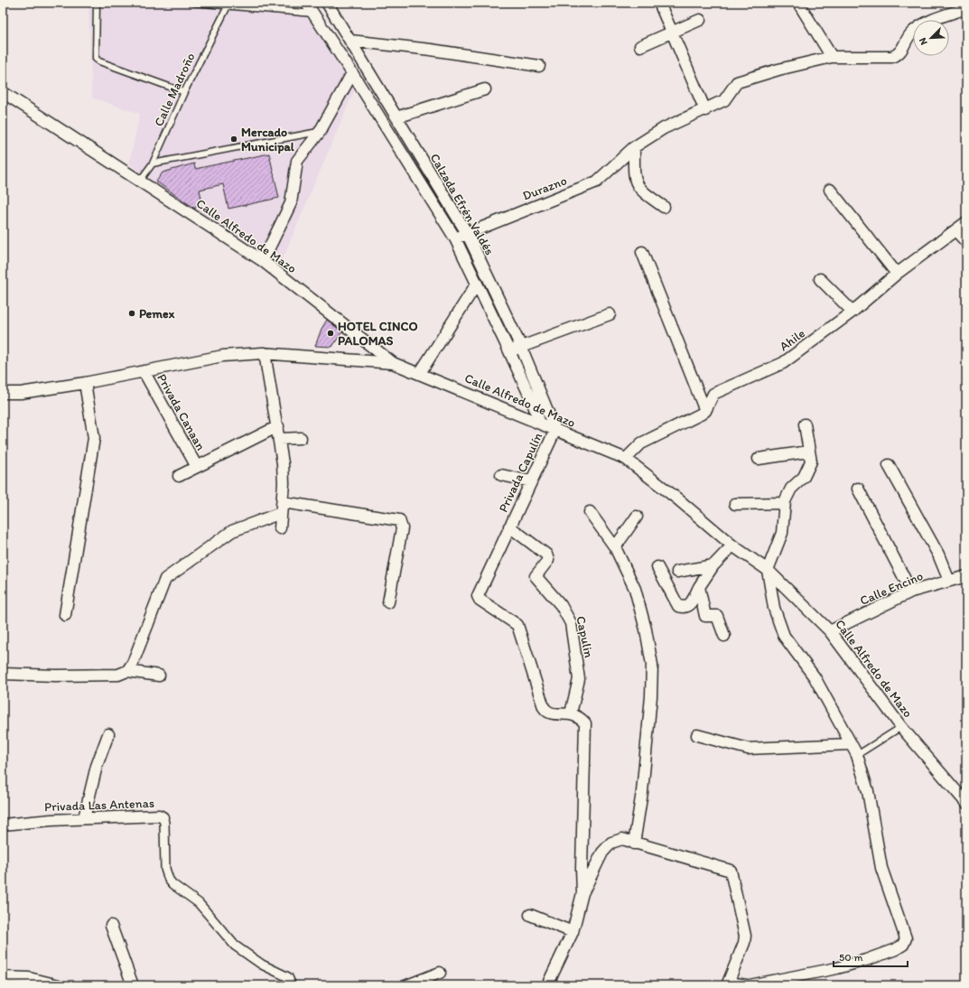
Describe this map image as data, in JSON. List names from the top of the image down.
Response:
{
  "streets": {
    "street": [
      "Durazno",
      "Calzada Efrén Valdés",
      "Calle Alfredo de Mazo",
      "Ahile",
      "Privada Canaan",
      "Privada Capulín",
      "Calle Encino",
      "Capulin",
      "Privada Las Antenas"
    ],
    "lane": ["Calle Madroño"]
  },
  "crossings": [
    ["Calle Madroño", "Calle Alfredo de Mazo"],
    ["Durazno", "Calzada Efrén Valdés"],
    ["Calzada Efrén Valdés", "Calle Alfredo de Mazo"],
    ["Calzada Efrén Valdés", "Privada Capulín"],
    ["Calle Alfredo de Mazo", "Privada Capulín"],
    ["Calle Alfredo de Mazo", "Calle Encino"],
    ["Privada Capulín", "Capulin"]
  ],
  "places": ["Mercado Municipal", "Pemex", "HOTEL CINCO PALOMAS"],
  "scale_bar": "50 m",
  "north": "bottom left"
}
